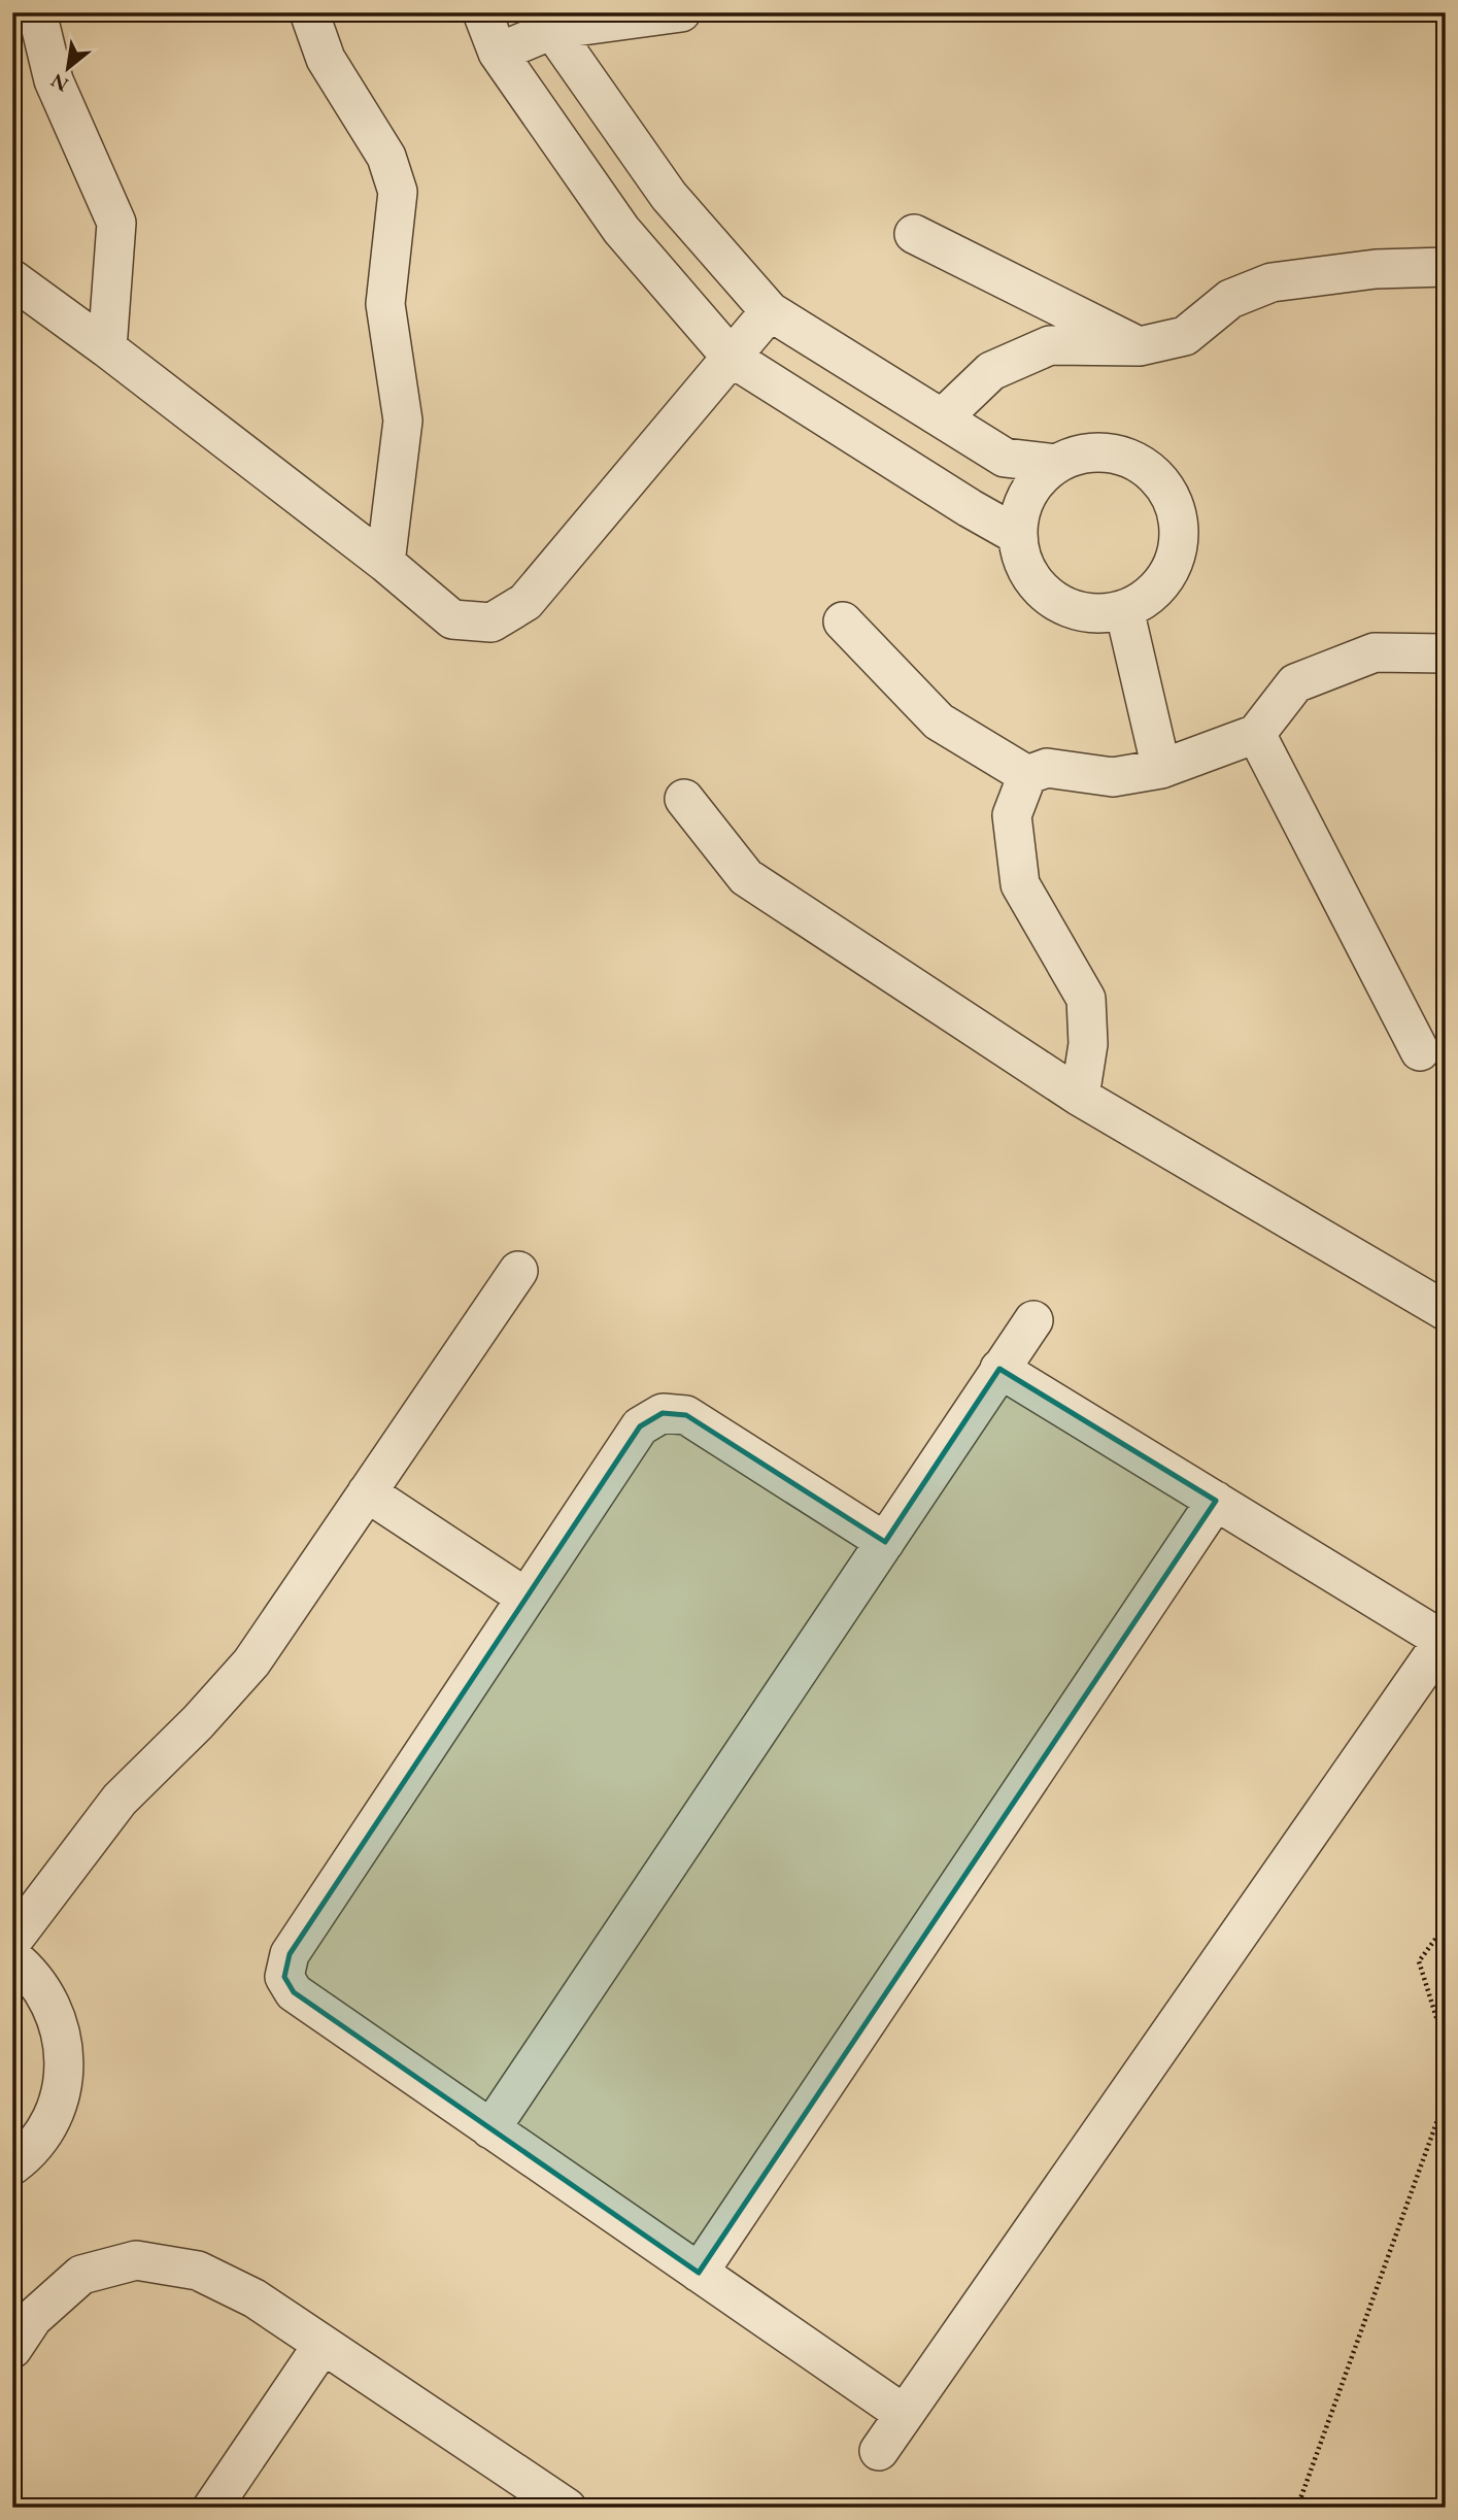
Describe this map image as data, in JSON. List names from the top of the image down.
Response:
{
  "north": "bottom left"
}
